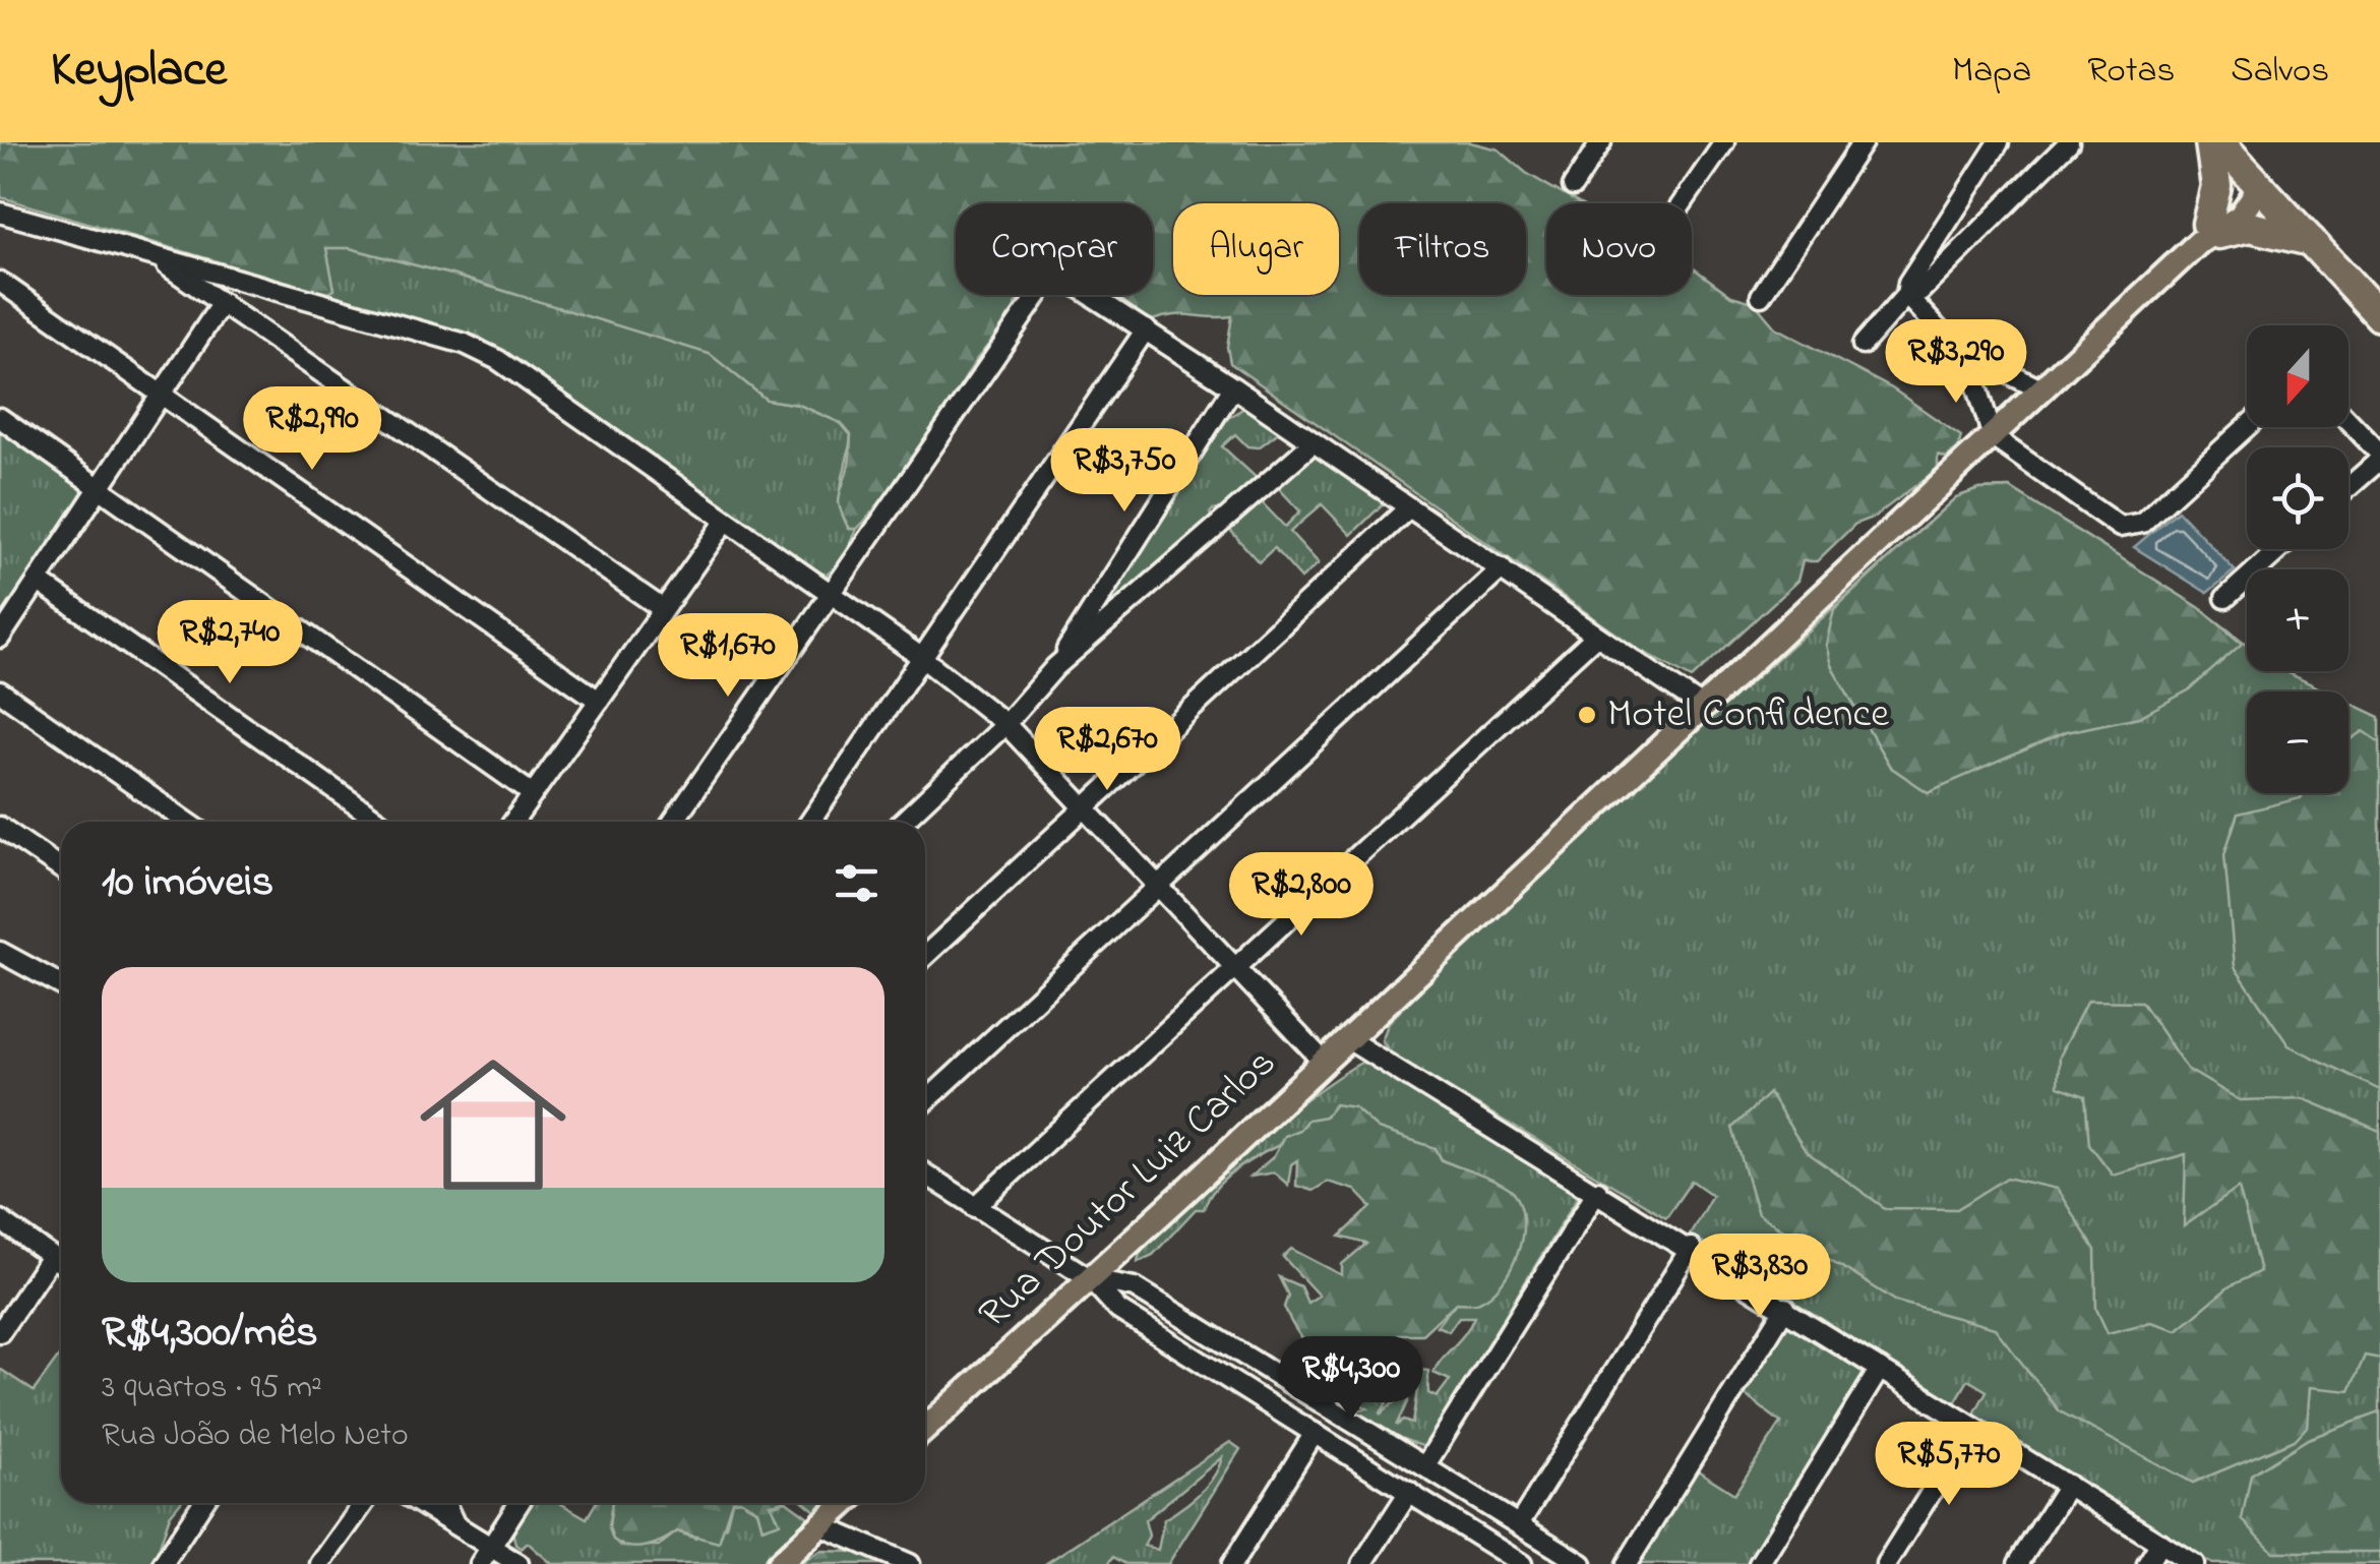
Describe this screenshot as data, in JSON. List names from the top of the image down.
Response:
{
  "streets": {
    "main road": ["Rua Doutor Luiz Carlos"]
  },
  "places": ["Motel Confidence"],
  "north": "bottom",
  "page": {
    "header": "Keyplace",
    "nav": ["Mapa", "Rotas", "Salvos"],
    "chip": [
      "Comprar",
      "Alugar",
      "Filtros",
      "Novo"
    ],
    "price": [
      "R$3,290",
      "R$2,990",
      "R$3,750",
      "R$2,740",
      "R$1,670",
      "R$2,670",
      "R$2,800",
      "R$3,830",
      "R$4,300",
      "R$5,770"
    ],
    "map_buttons": ["+", "−"],
    "heading": "10 imóveis",
    "list": [
      {
        "name": "R$4,300/mês",
        "note": "3 quartos · 95 m² · Rua João de Melo Neto"
      }
    ]
  }
}
